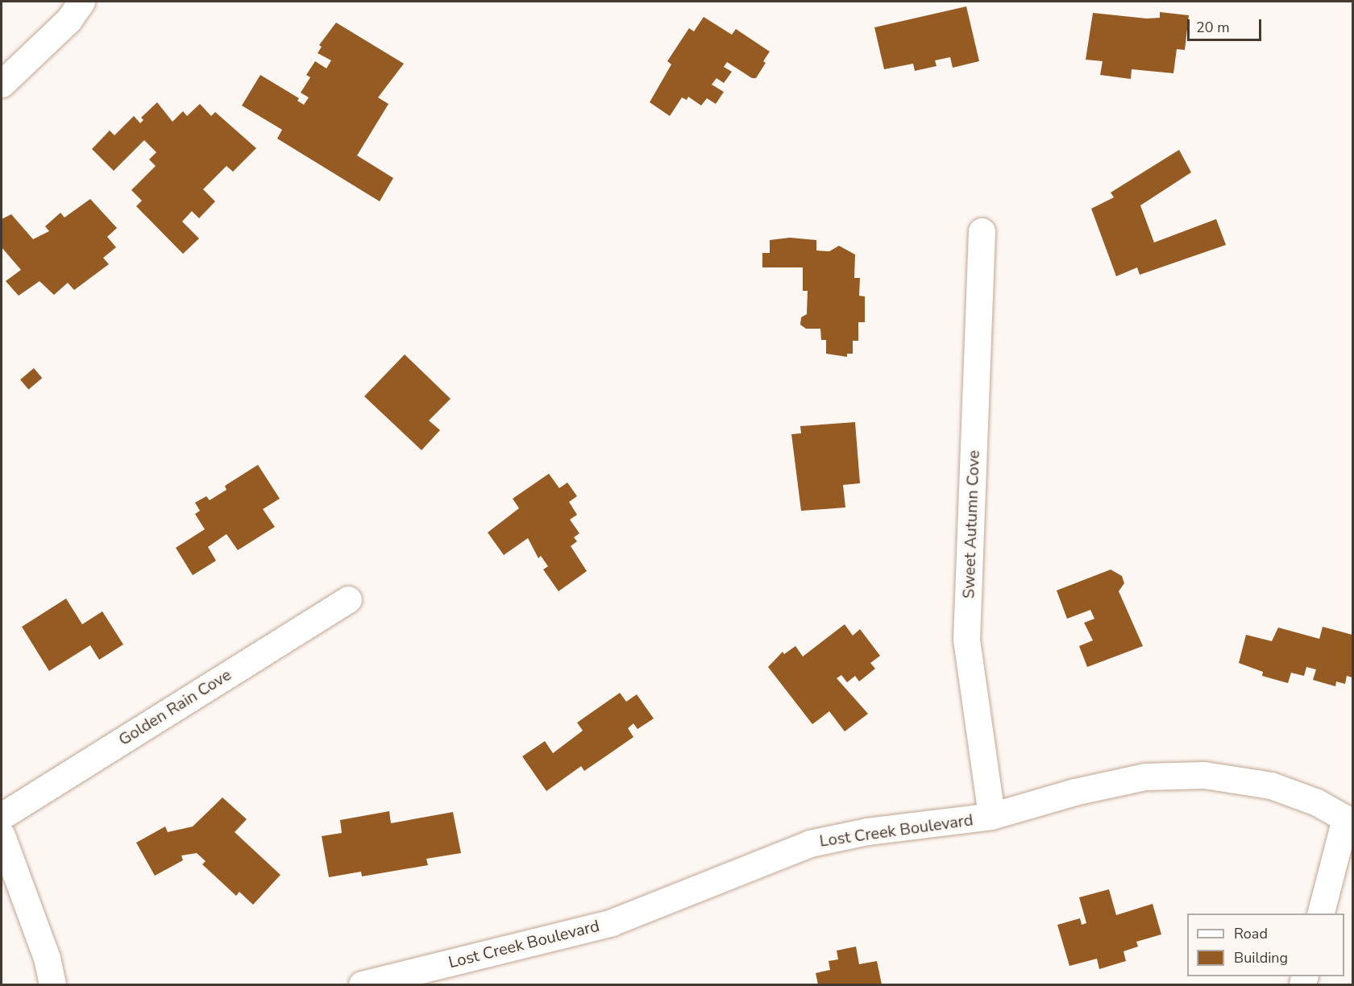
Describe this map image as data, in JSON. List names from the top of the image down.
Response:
{
  "streets": {
    "street": ["Sweet Autumn Cove", "Golden Rain Cove", "Lost Creek Boulevard"]
  },
  "crossings": [
    ["Sweet Autumn Cove", "Lost Creek Boulevard"]
  ],
  "legend": ["Road", "Building"],
  "scale_bar": "20 m"
}
